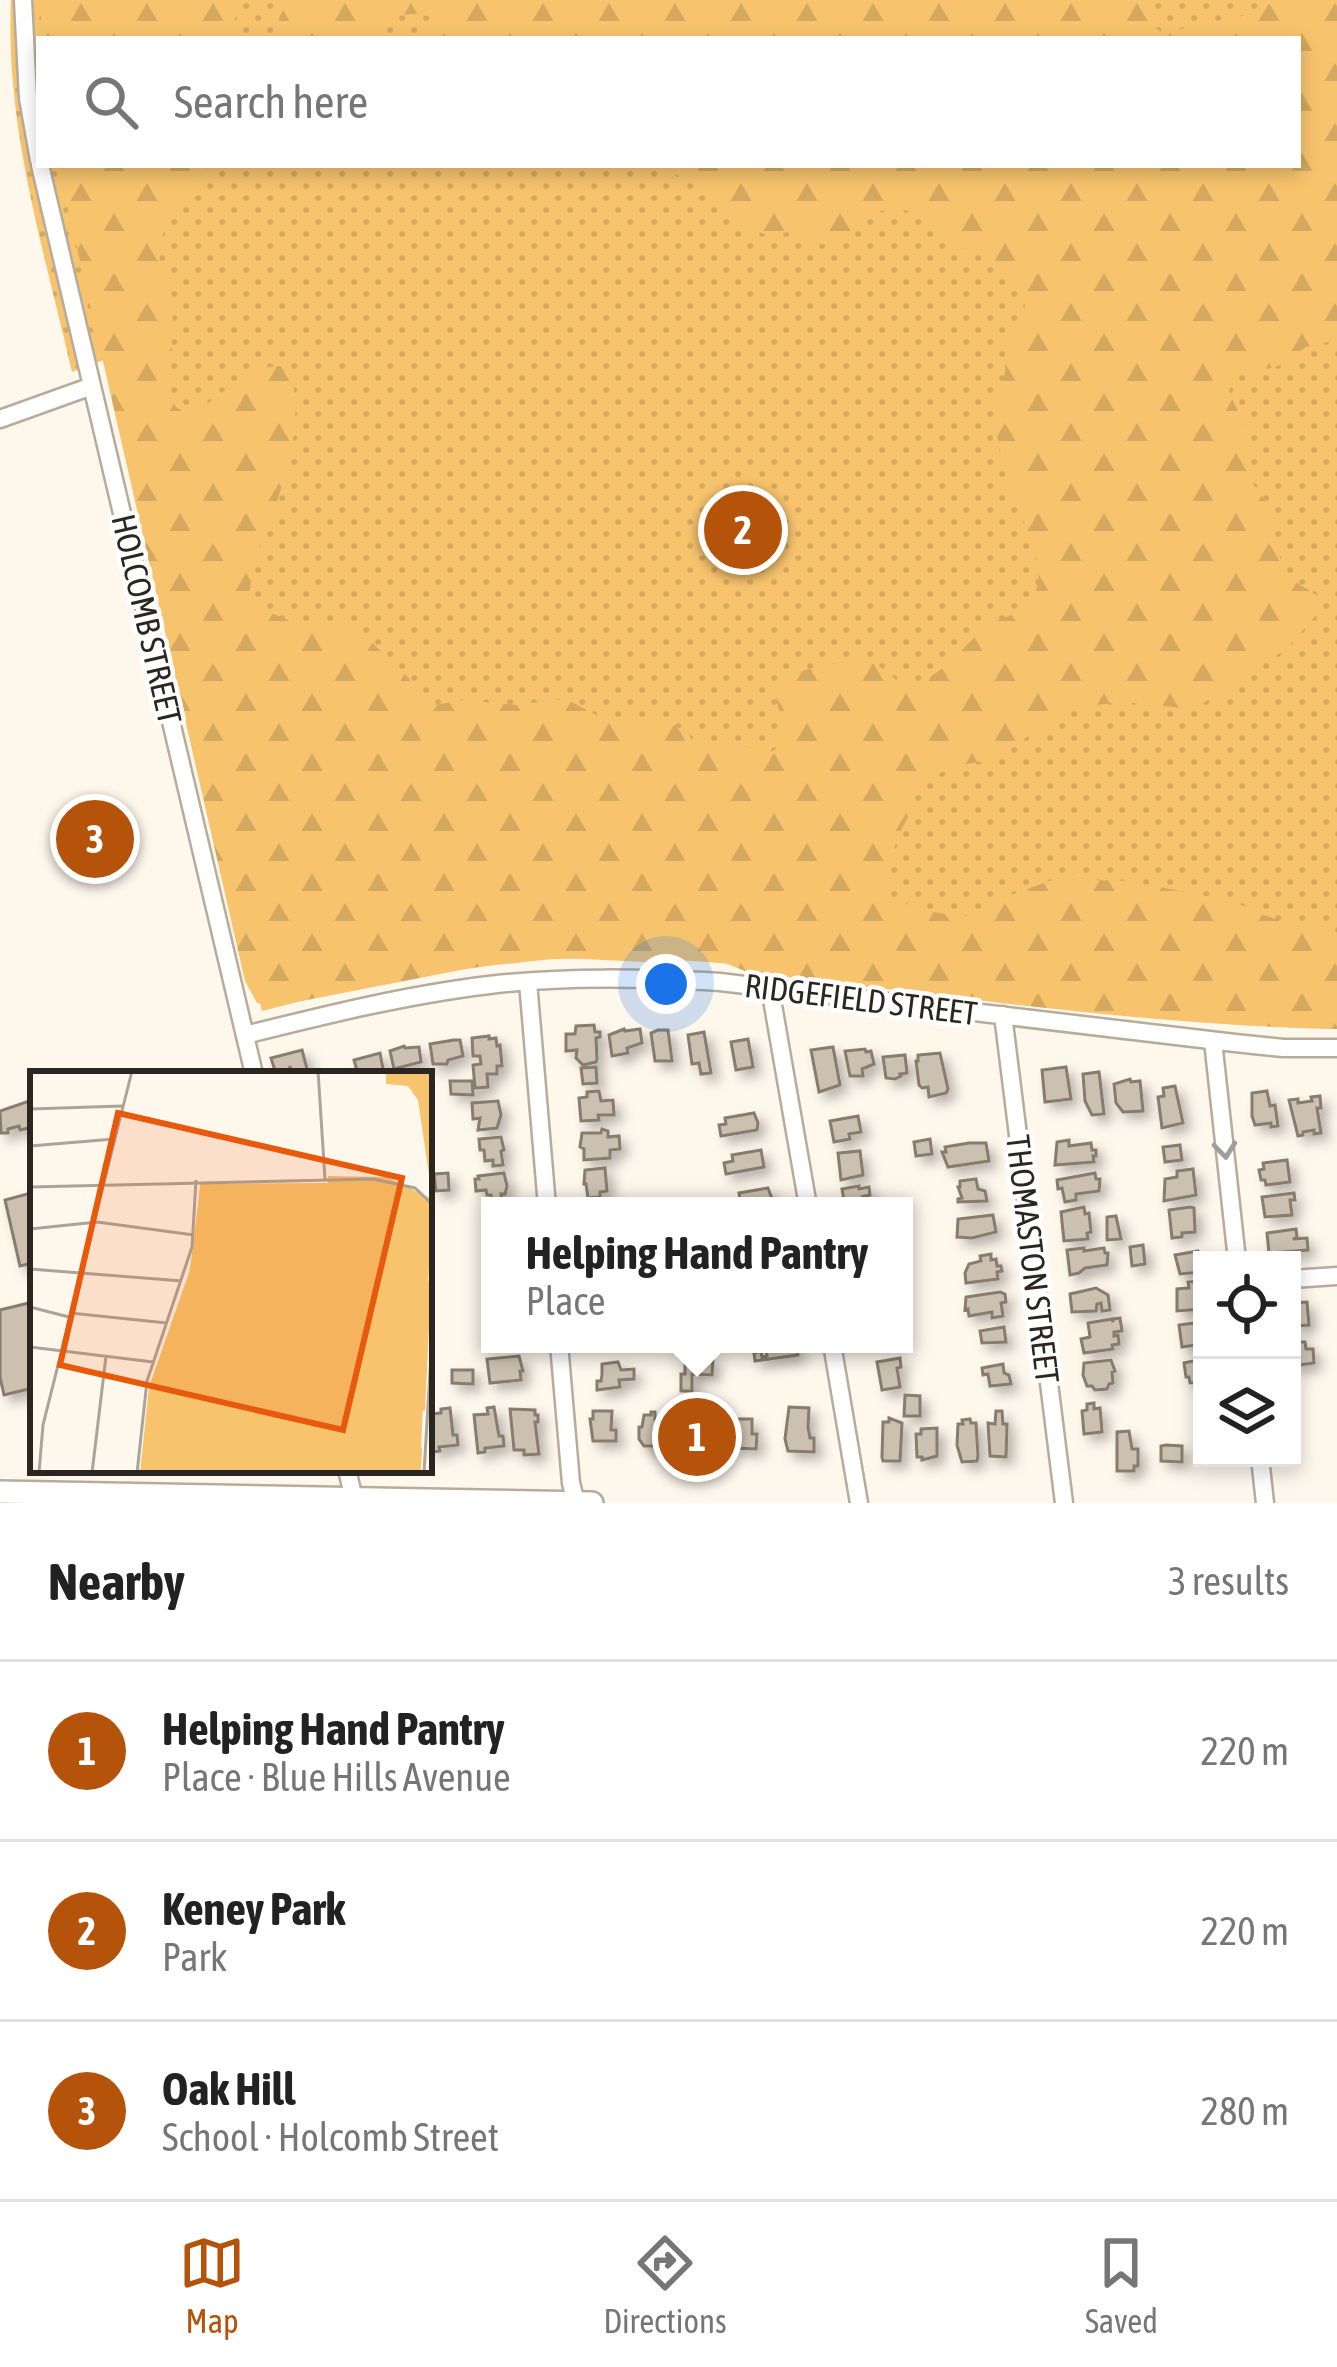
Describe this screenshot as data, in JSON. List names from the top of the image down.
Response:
{
  "streets": {
    "street": ["HOLCOMB STREET", "RIDGEFIELD STREET", "THOMASTON STREET"]
  },
  "crossings": [
    ["HOLCOMB STREET", "RIDGEFIELD STREET"],
    ["RIDGEFIELD STREET", "THOMASTON STREET"]
  ],
  "page": {
    "search": "Search here",
    "pins": ["2", "3", "1"],
    "popup": ["Helping Hand Pantry", "Place"],
    "heading": ["Nearby", "3 results"],
    "list": [
      {
        "mark": "1",
        "name": "Helping Hand Pantry",
        "note": "Place · Blue Hills Avenue",
        "value": "220 m"
      },
      {
        "mark": "2",
        "name": "Keney Park",
        "note": "Park",
        "value": "220 m"
      },
      {
        "mark": "3",
        "name": "Oak Hill",
        "note": "School · Holcomb Street",
        "value": "280 m"
      }
    ],
    "nav": ["Map", "Directions", "Saved"]
  }
}
